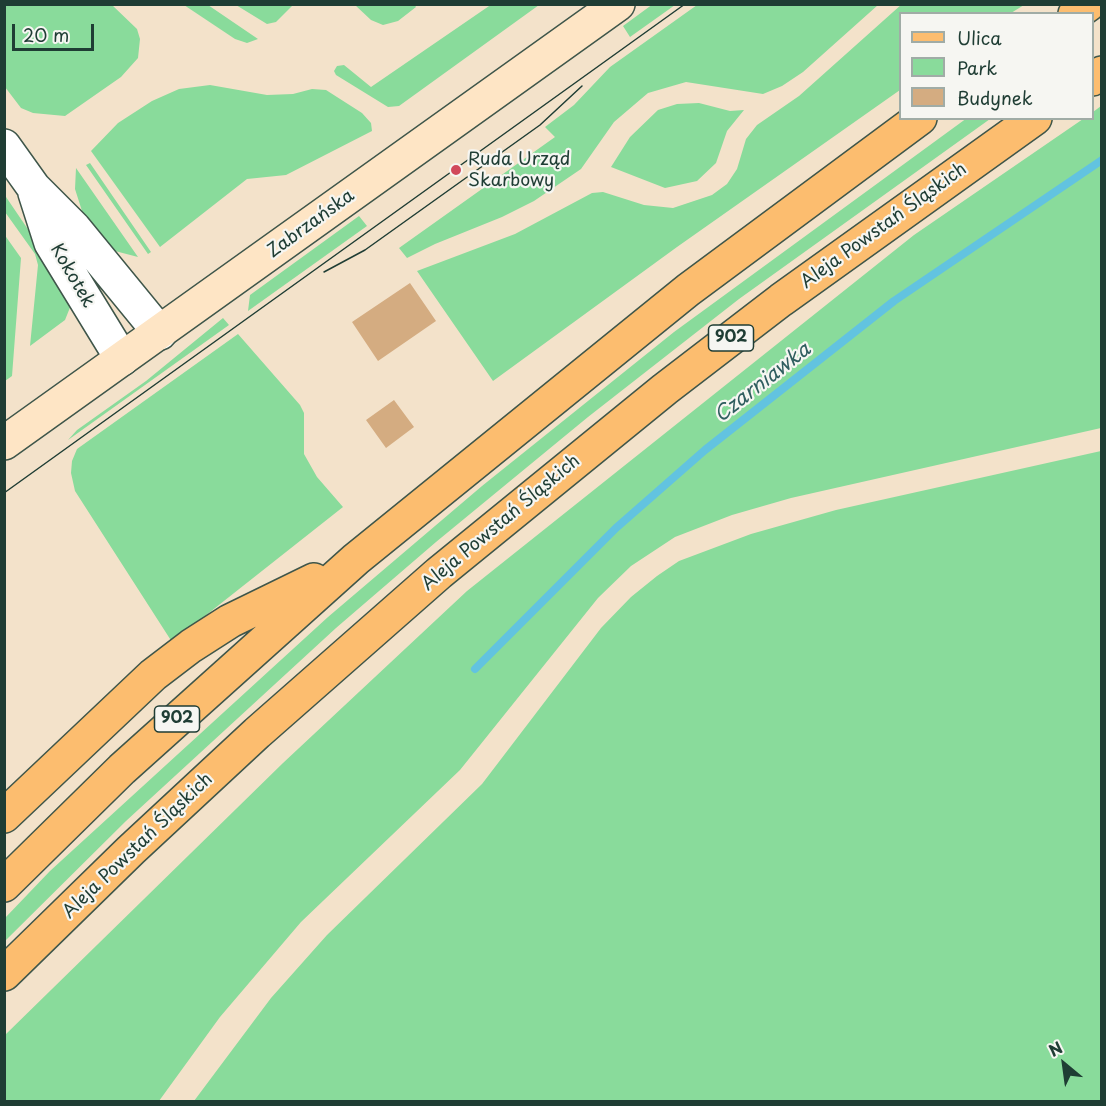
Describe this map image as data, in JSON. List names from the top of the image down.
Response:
{
  "streets": {
    "main road": ["Zabrzańska", "Aleja Powstań Śląskich", "902"],
    "street": ["Kokotek"]
  },
  "crossings": [
    ["Zabrzańska", "Kokotek"]
  ],
  "water": ["Czarniawka"],
  "places": ["Ruda Urząd Skarbowy"],
  "legend": ["Ulica", "Park", "Budynek"],
  "scale_bar": "20 m",
  "north": "top left"
}
